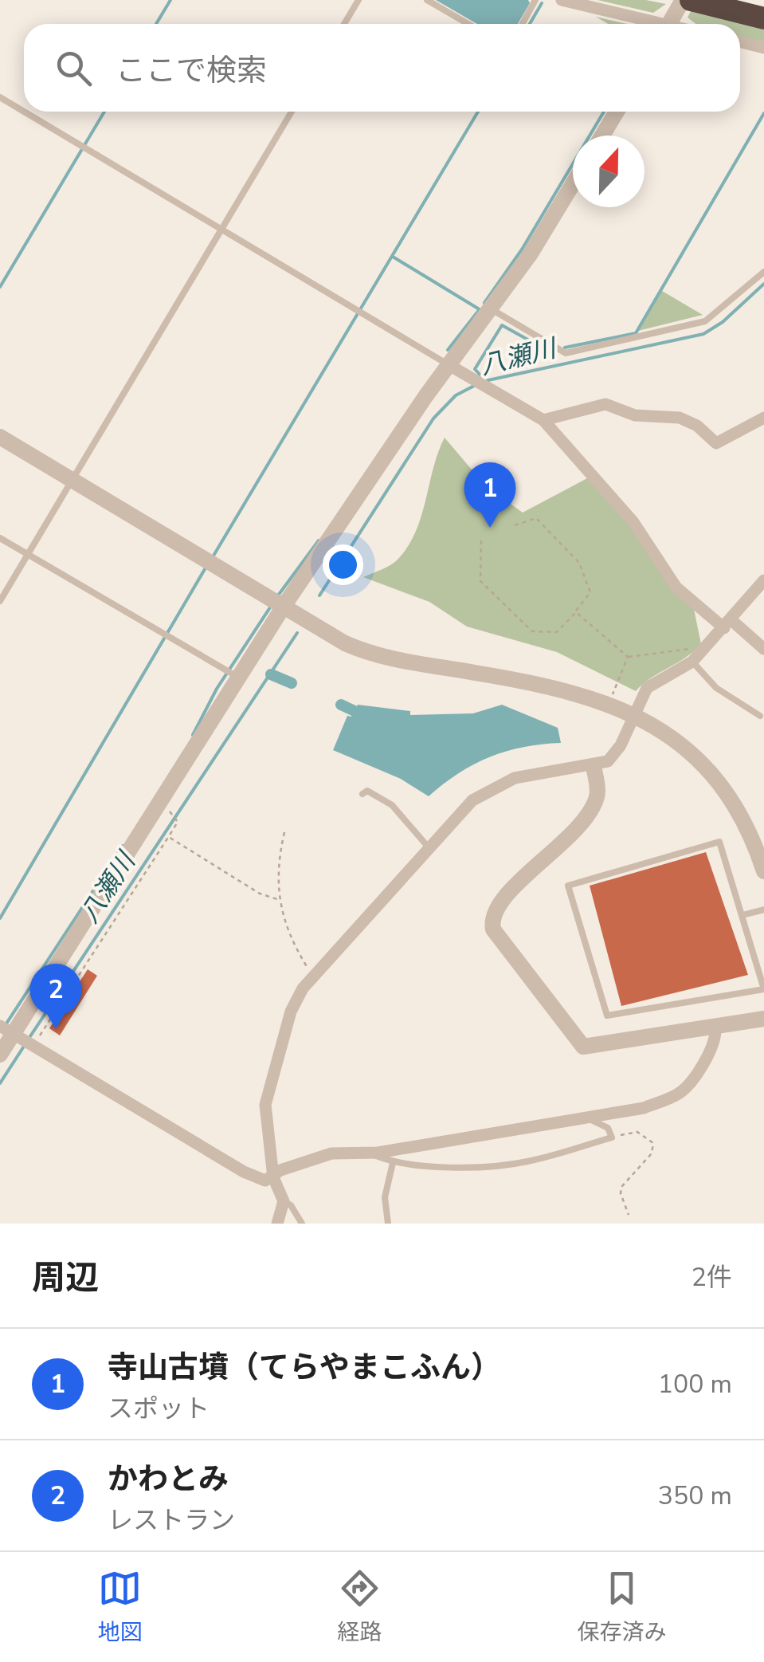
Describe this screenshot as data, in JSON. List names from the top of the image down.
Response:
{
  "water": ["八瀬川"],
  "north": "top",
  "page": {
    "search": "ここで検索",
    "pins": ["1", "2"],
    "heading": ["周辺", "2件"],
    "list": [
      {
        "mark": "1",
        "name": "寺山古墳（てらやまこふん）",
        "note": "スポット",
        "value": "100 m"
      },
      {
        "mark": "2",
        "name": "かわとみ",
        "note": "レストラン",
        "value": "350 m"
      }
    ],
    "nav": ["地図", "経路", "保存済み"]
  }
}
